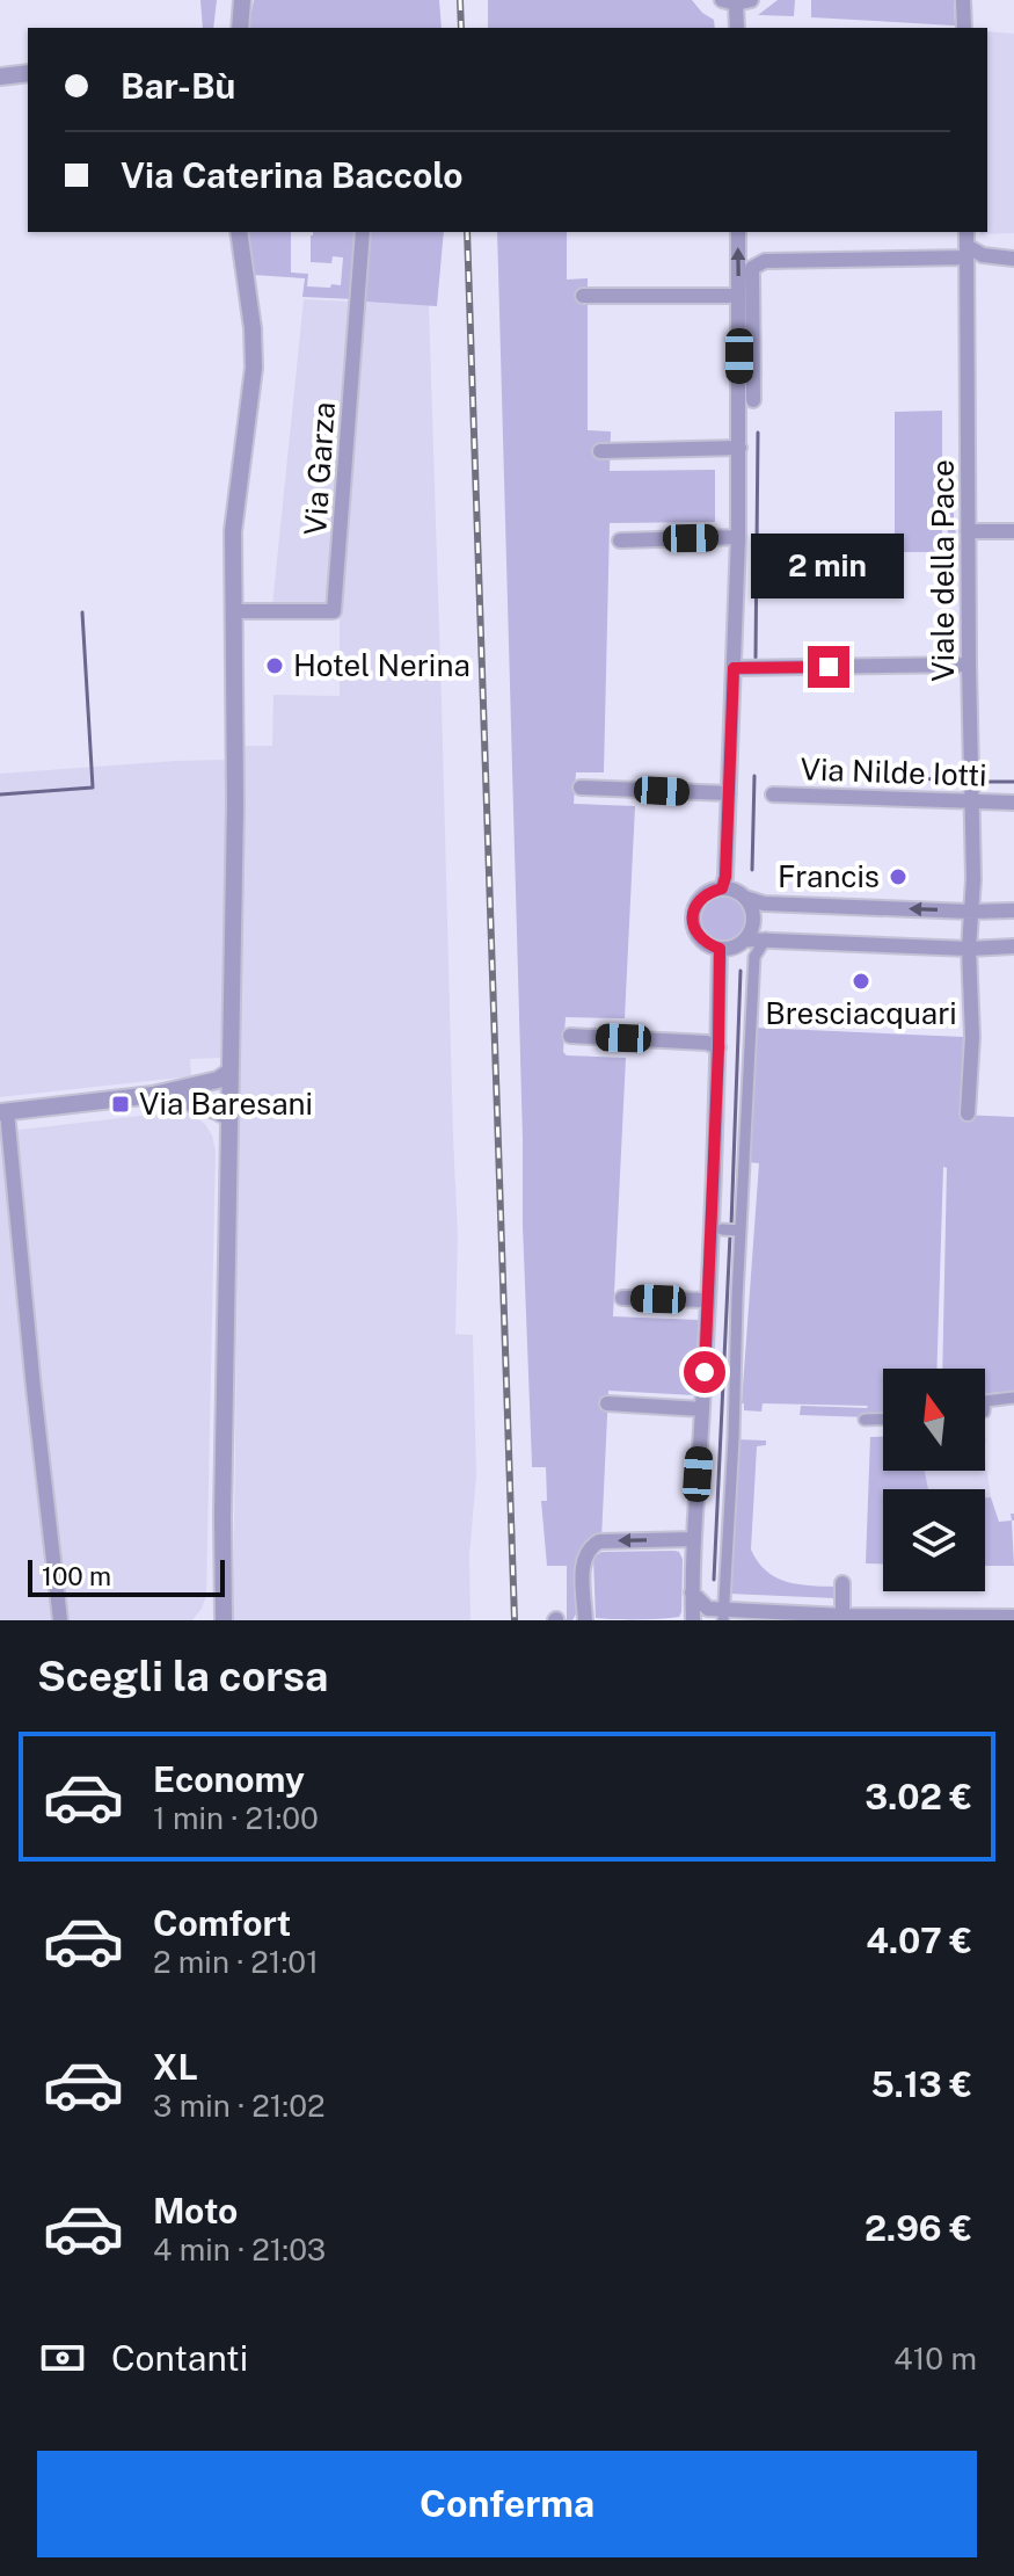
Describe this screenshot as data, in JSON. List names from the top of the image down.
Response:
{
  "streets": {
    "street": ["Via Garza", "Viale della Pace", "Via Nilde Iotti"]
  },
  "crossings": [
    ["Viale della Pace", "Via Nilde Iotti"]
  ],
  "places": {
    "other": ["Hotel Nerina", "Francis", "Bresciacquari"],
    "transit": ["Via Baresani"]
  },
  "scale_bar": "100 m",
  "north": "top",
  "page": {
    "banner": ["Bar-Bù", "Via Caterina Baccolo"],
    "bubble": "2 min",
    "scale": "100 m",
    "heading": "Scegli la corsa",
    "list": [
      {
        "name": "Economy",
        "note": "1 min · 21:00",
        "value": "3.02 €"
      },
      {
        "name": "Comfort",
        "note": "2 min · 21:01",
        "value": "4.07 €"
      },
      {
        "name": "XL",
        "note": "3 min · 21:02",
        "value": "5.13 €"
      },
      {
        "name": "Moto",
        "note": "4 min · 21:03",
        "value": "2.96 €"
      }
    ],
    "pay": ["Contanti", "410 m"],
    "buttons": "Conferma"
  }
}
